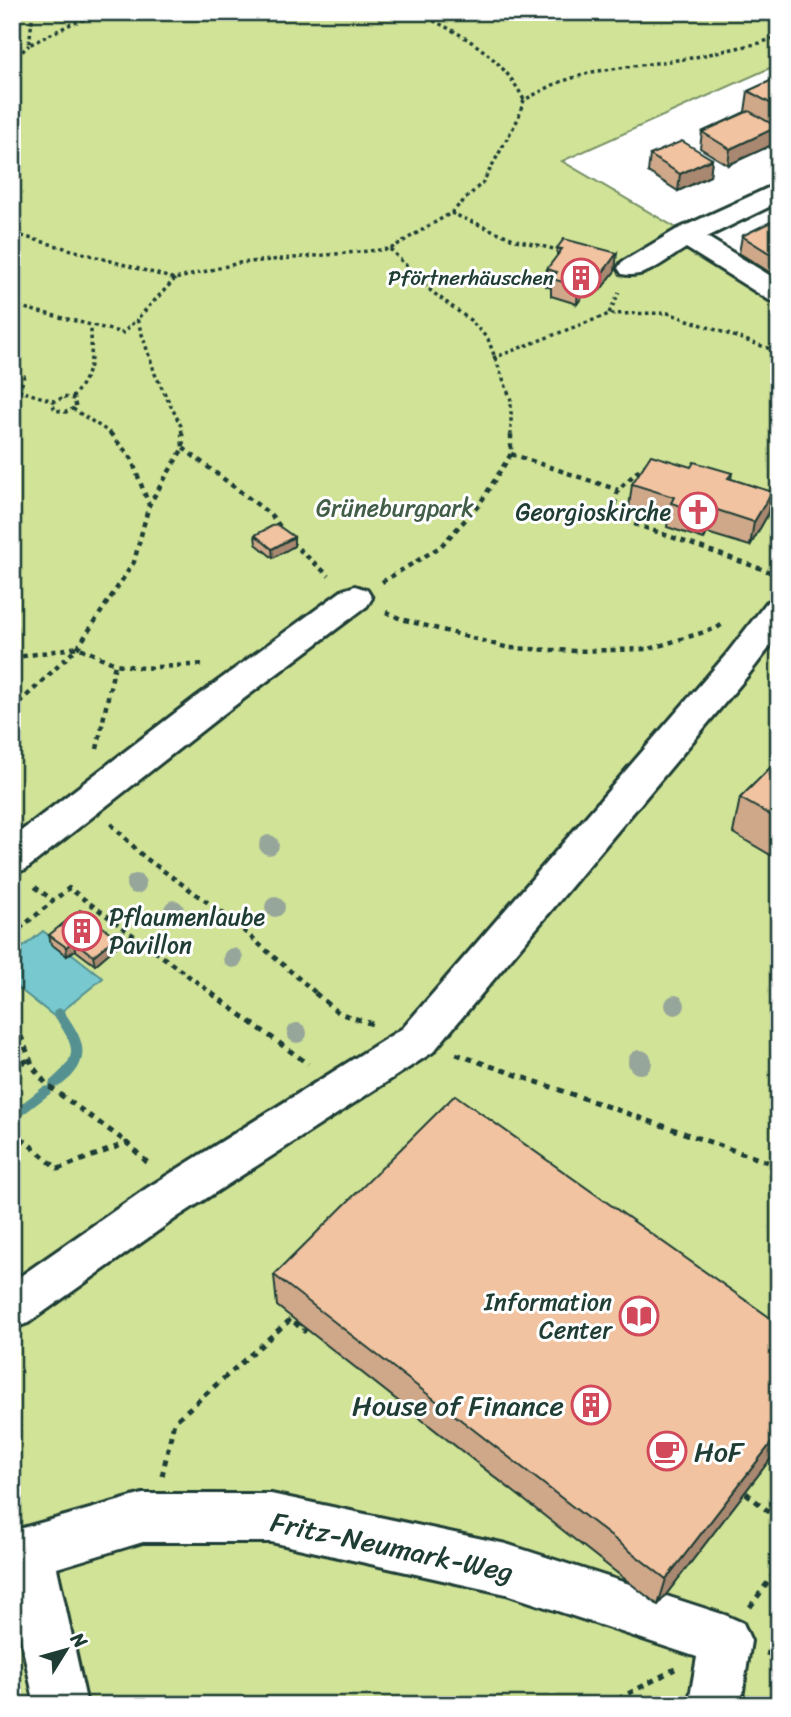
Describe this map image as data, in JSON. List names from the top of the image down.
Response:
{
  "streets": {
    "street": ["Fritz-Neumark-Weg"]
  },
  "parks": ["Grüneburgpark"],
  "places": {
    "building": ["Pförtnerhäuschen", "Pflaumenlaube Pavillon", "House of Finance"],
    "church": ["Georgioskirche"],
    "library": ["Information Center"],
    "cafe": ["HoF"]
  },
  "north": "top right"
}
